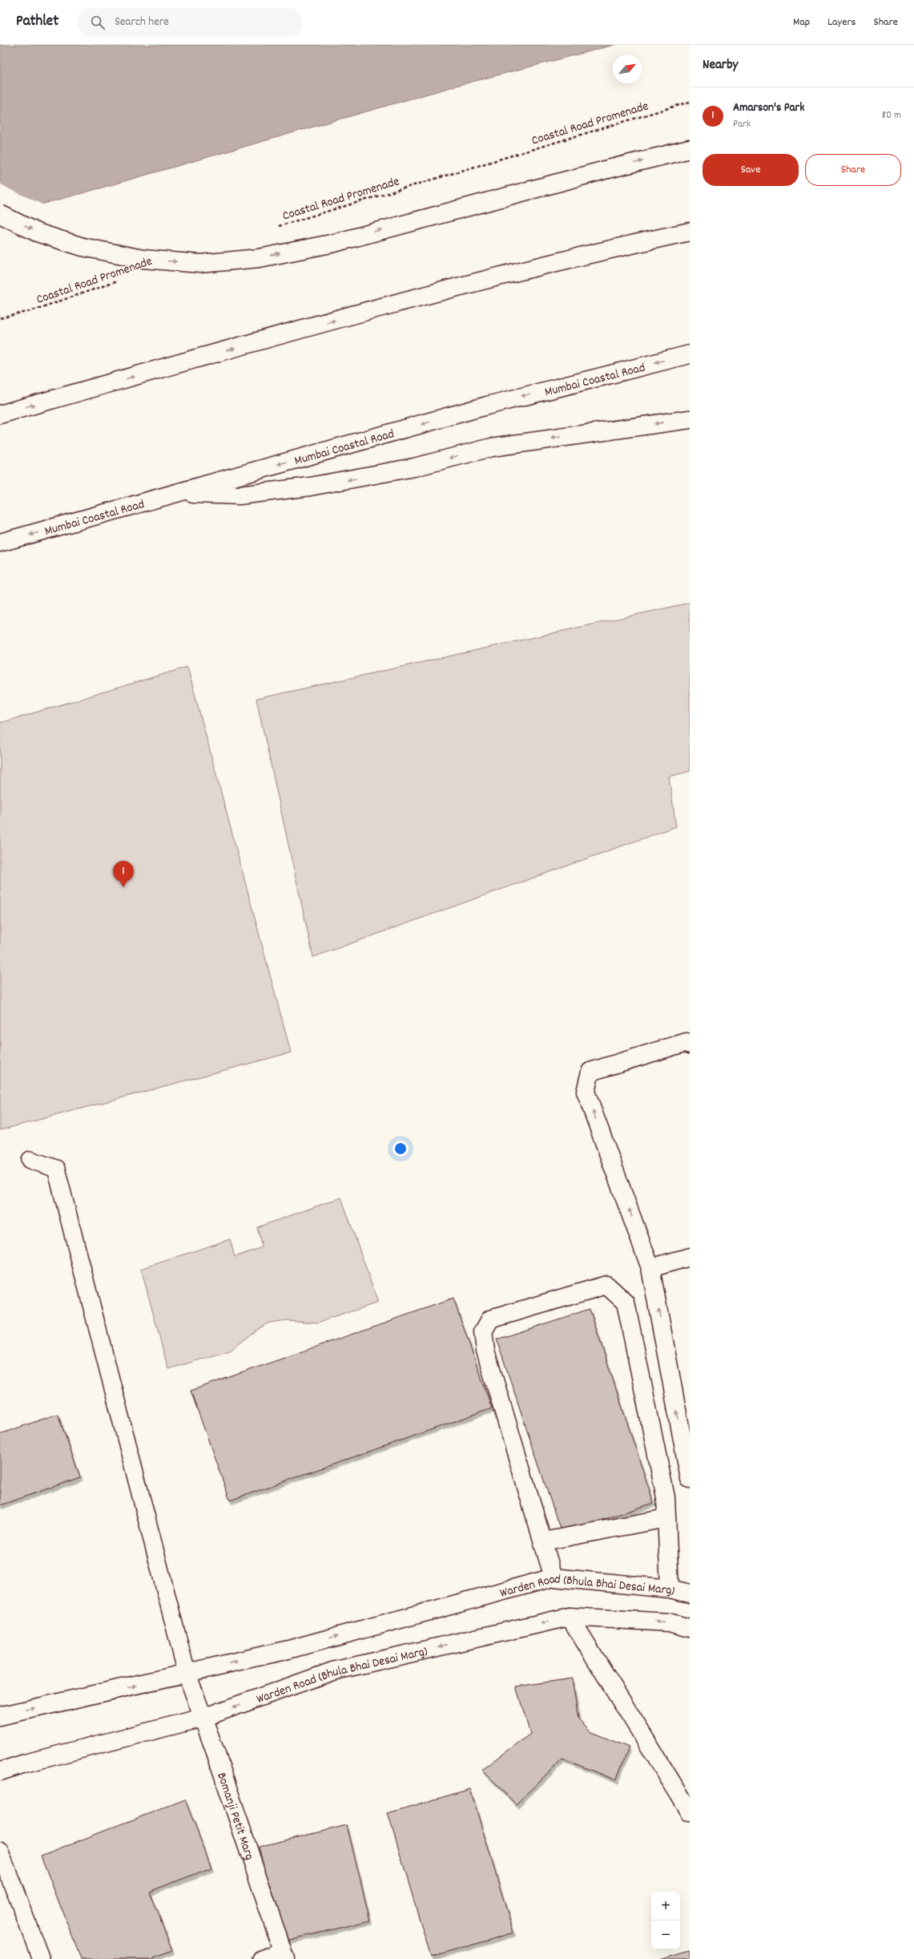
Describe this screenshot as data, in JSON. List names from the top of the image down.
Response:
{
  "streets": {
    "main road": ["Mumbai Coastal Road", "Warden Road (Bhula Bhai Desai Marg)", "Bomanji Petit Marg"],
    "path": ["Coastal Road Promenade"]
  },
  "crossings": [
    ["Warden Road (Bhula Bhai Desai Marg)", "Bomanji Petit Marg"]
  ],
  "north": "top right",
  "page": {
    "header": "Pathlet",
    "search": "Search here",
    "nav": ["Map", "Layers", "Share"],
    "heading": "Nearby",
    "list": [
      {
        "mark": "1",
        "name": "Amarson's Park",
        "note": "Park",
        "value": "80 m"
      }
    ],
    "buttons": ["Save", "Share"],
    "pins": "1",
    "map_buttons": ["+", "−"]
  }
}
